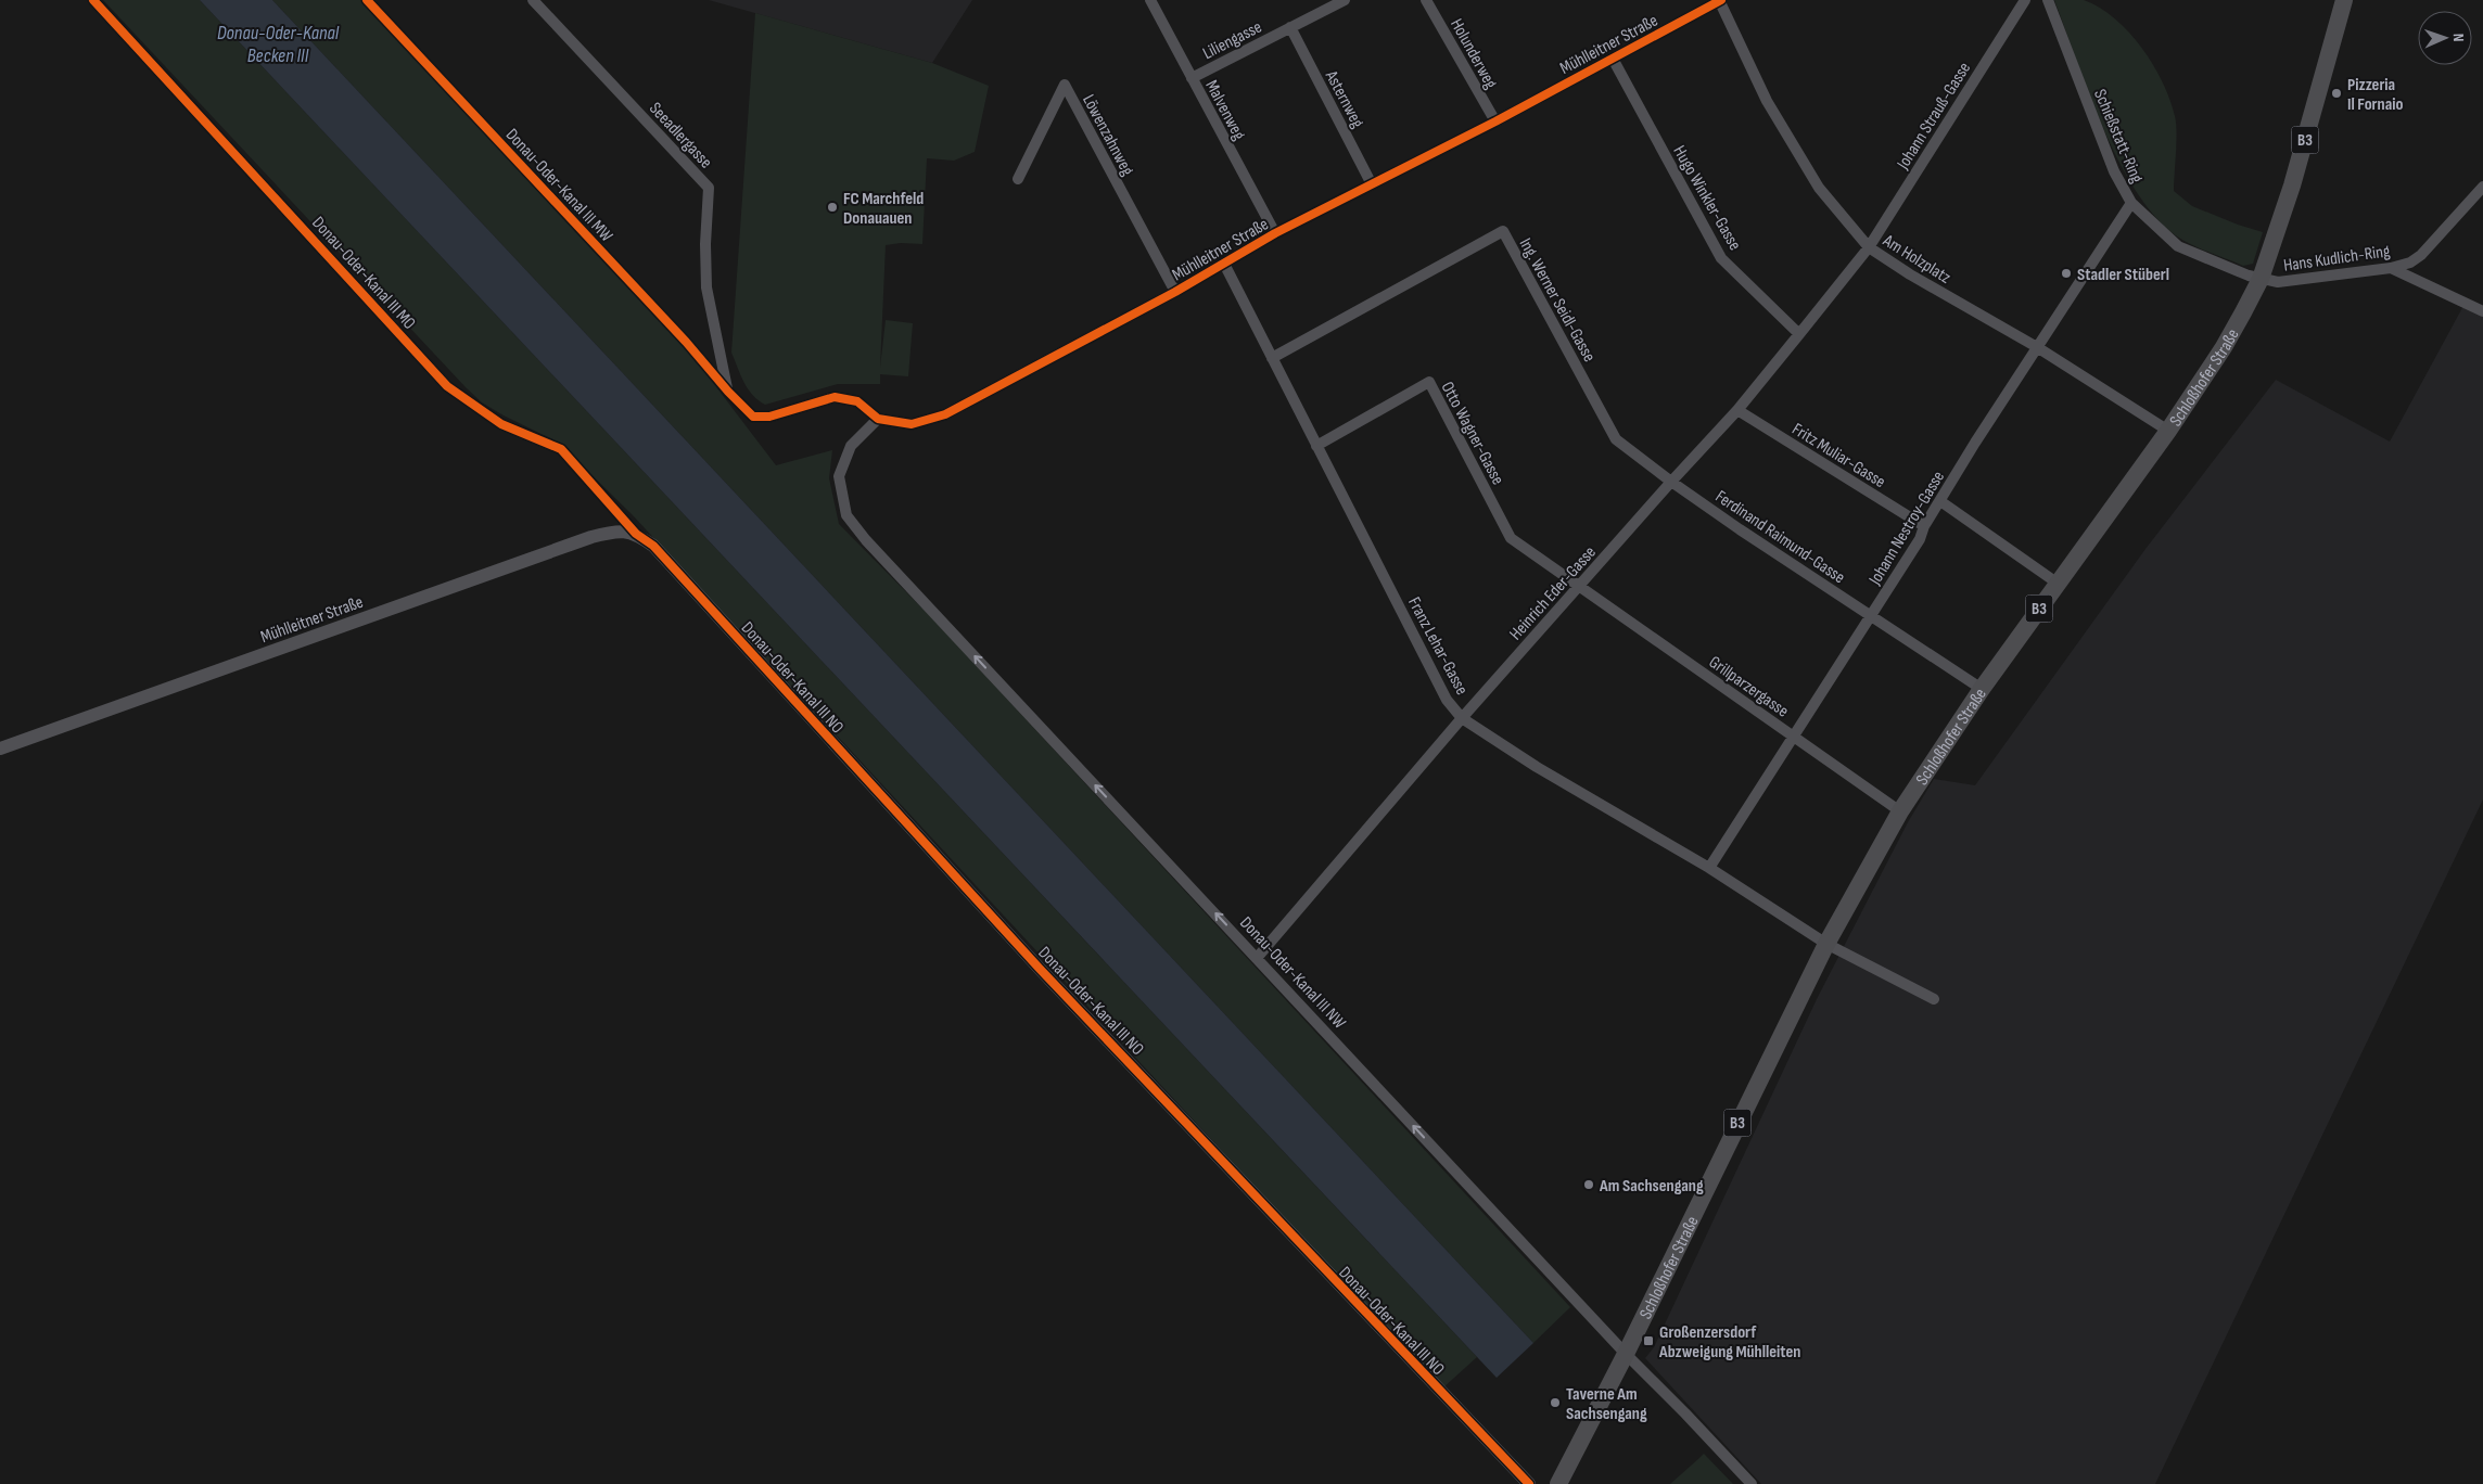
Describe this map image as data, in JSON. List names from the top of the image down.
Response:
{
  "streets": {
    "main road": ["B3", "Schloßhofer Straße"],
    "street": [
      "Liliengasse",
      "Mühlleitner Straße",
      "Holunderweg",
      "Asternweg",
      "Malvenweg",
      "Johann Strauß-Gasse",
      "Seeadlergasse",
      "Löwenzahnweg",
      "Schießstatt-Ring",
      "Donau-Oder-Kanal III MW",
      "Hugo Winkler-Gasse",
      "Hans Kudlich-Ring",
      "Am Holzplatz",
      "Donau-Oder-Kanal III MO",
      "Ing. Werner Seidl-Gasse",
      "Otto Wagner-Gasse",
      "Fritz Muliar-Gasse",
      "Johann Nestroy-Gasse",
      "Ferdinand Raimund-Gasse",
      "Heinrich Eder-Gasse",
      "Franz Lehar-Gasse",
      "Donau-Oder-Kanal III NO",
      "Grillparzergasse",
      "Donau-Oder-Kanal III NW"
    ]
  },
  "crossings": [
    ["Liliengasse", "Asternweg"],
    ["Liliengasse", "Malvenweg"],
    ["Mühlleitner Straße", "Holunderweg"],
    ["Mühlleitner Straße", "Asternweg"],
    ["Mühlleitner Straße", "Malvenweg"],
    ["Mühlleitner Straße", "Löwenzahnweg"],
    ["Mühlleitner Straße", "Hugo Winkler-Gasse"],
    ["Mühlleitner Straße", "Am Holzplatz"],
    ["Mühlleitner Straße", "Donau-Oder-Kanal III MO"],
    ["Mühlleitner Straße", "Franz Lehar-Gasse"],
    ["Mühlleitner Straße", "Donau-Oder-Kanal III NO"],
    ["Mühlleitner Straße", "Donau-Oder-Kanal III NW"],
    ["Johann Strauß-Gasse", "Am Holzplatz"],
    ["Johann Strauß-Gasse", "Heinrich Eder-Gasse"],
    ["Seeadlergasse", "Donau-Oder-Kanal III MW"],
    ["Schießstatt-Ring", "Hans Kudlich-Ring"],
    ["Schießstatt-Ring", "Schloßhofer Straße"],
    ["Schießstatt-Ring", "Johann Nestroy-Gasse"],
    ["Hugo Winkler-Gasse", "Heinrich Eder-Gasse"],
    ["Hans Kudlich-Ring", "Schloßhofer Straße"],
    ["Am Holzplatz", "Schloßhofer Straße"],
    ["Am Holzplatz", "Johann Nestroy-Gasse"],
    ["Am Holzplatz", "Heinrich Eder-Gasse"],
    ["Donau-Oder-Kanal III MO", "Donau-Oder-Kanal III NO"],
    ["Ing. Werner Seidl-Gasse", "Ferdinand Raimund-Gasse"],
    ["Ing. Werner Seidl-Gasse", "Heinrich Eder-Gasse"],
    ["Ing. Werner Seidl-Gasse", "Franz Lehar-Gasse"],
    ["Schloßhofer Straße", "Ferdinand Raimund-Gasse"],
    ["Schloßhofer Straße", "Franz Lehar-Gasse"],
    ["Schloßhofer Straße", "Grillparzergasse"],
    ["Schloßhofer Straße", "Donau-Oder-Kanal III NW"],
    ["Otto Wagner-Gasse", "Heinrich Eder-Gasse"],
    ["Otto Wagner-Gasse", "Franz Lehar-Gasse"],
    ["Otto Wagner-Gasse", "Grillparzergasse"],
    ["Fritz Muliar-Gasse", "Johann Nestroy-Gasse"],
    ["Fritz Muliar-Gasse", "Heinrich Eder-Gasse"],
    ["Johann Nestroy-Gasse", "Ferdinand Raimund-Gasse"],
    ["Johann Nestroy-Gasse", "Franz Lehar-Gasse"],
    ["Johann Nestroy-Gasse", "Grillparzergasse"],
    ["Ferdinand Raimund-Gasse", "Heinrich Eder-Gasse"],
    ["Heinrich Eder-Gasse", "Franz Lehar-Gasse"],
    ["Heinrich Eder-Gasse", "Grillparzergasse"],
    ["Heinrich Eder-Gasse", "Donau-Oder-Kanal III NW"]
  ],
  "one_way": ["Donau-Oder-Kanal III NW"],
  "water": ["Donau-Oder-Kanal Becken III"],
  "places": {
    "other": [
      "Pizzeria Il Fornaio",
      "FC Marchfeld Donauauen",
      "Stadler Stüberl",
      "Am Sachsengang",
      "Taverne Am Sachsengang"
    ],
    "transit": ["Großenzersdorf Abzweigung Mühlleiten"]
  },
  "north": "right"
}
